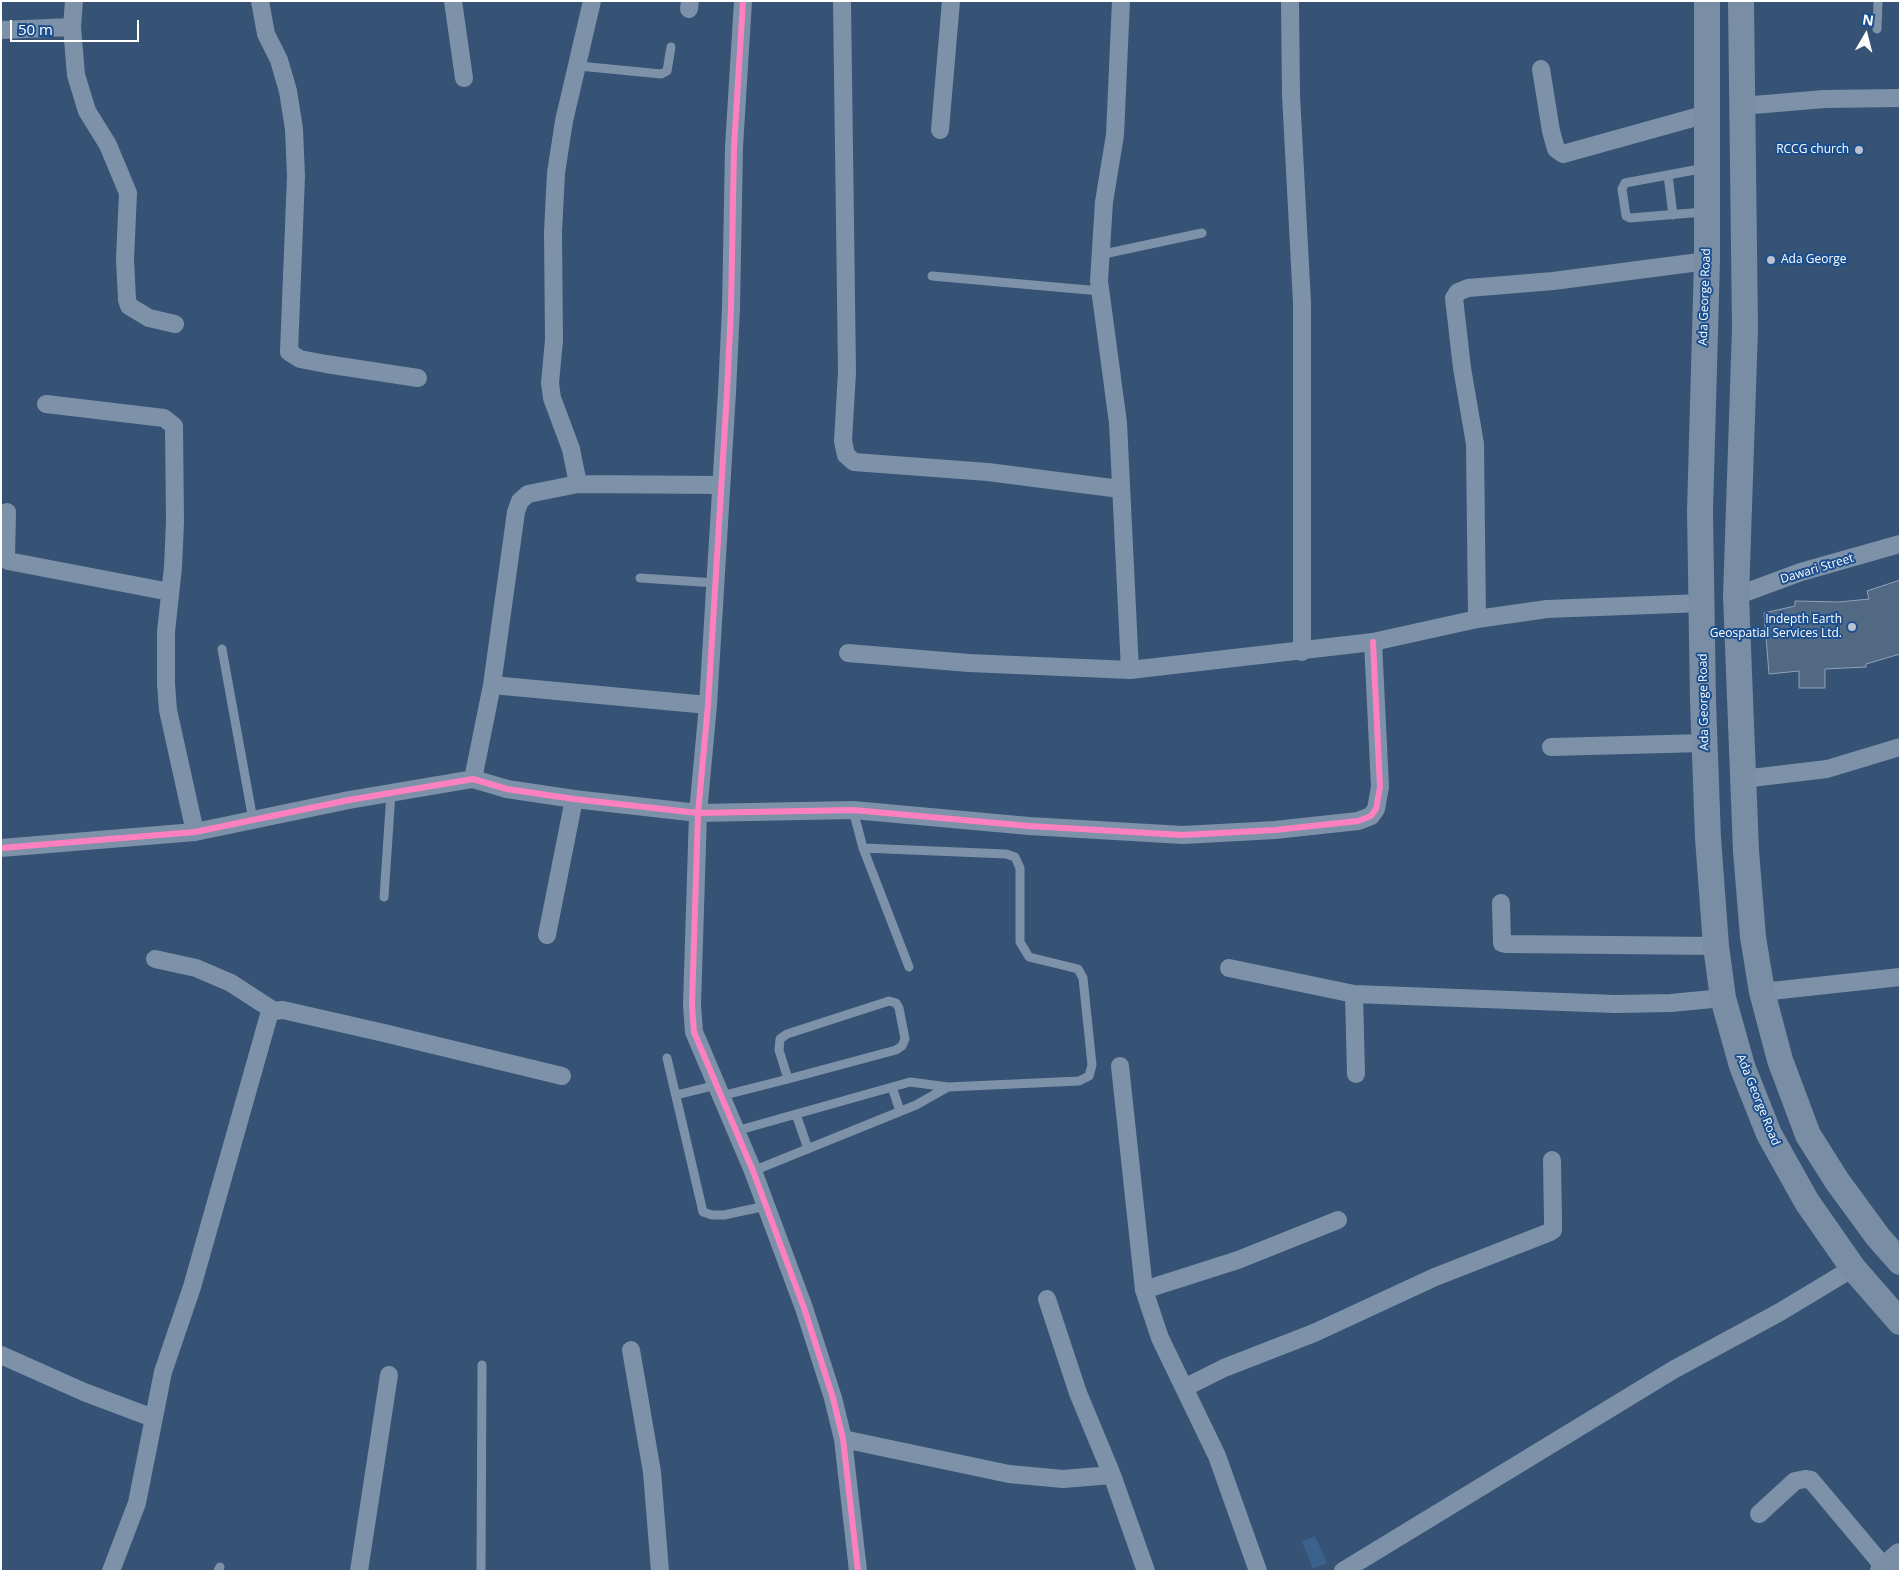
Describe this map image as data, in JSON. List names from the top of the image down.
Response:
{
  "streets": {
    "main road": ["Ada George Road"],
    "street": ["Dawari Street"]
  },
  "places": ["RCCG church", "Ada George", "Indepth Earth Geospatial Services Ltd."],
  "scale_bar": "50 m",
  "north": "top"
}
